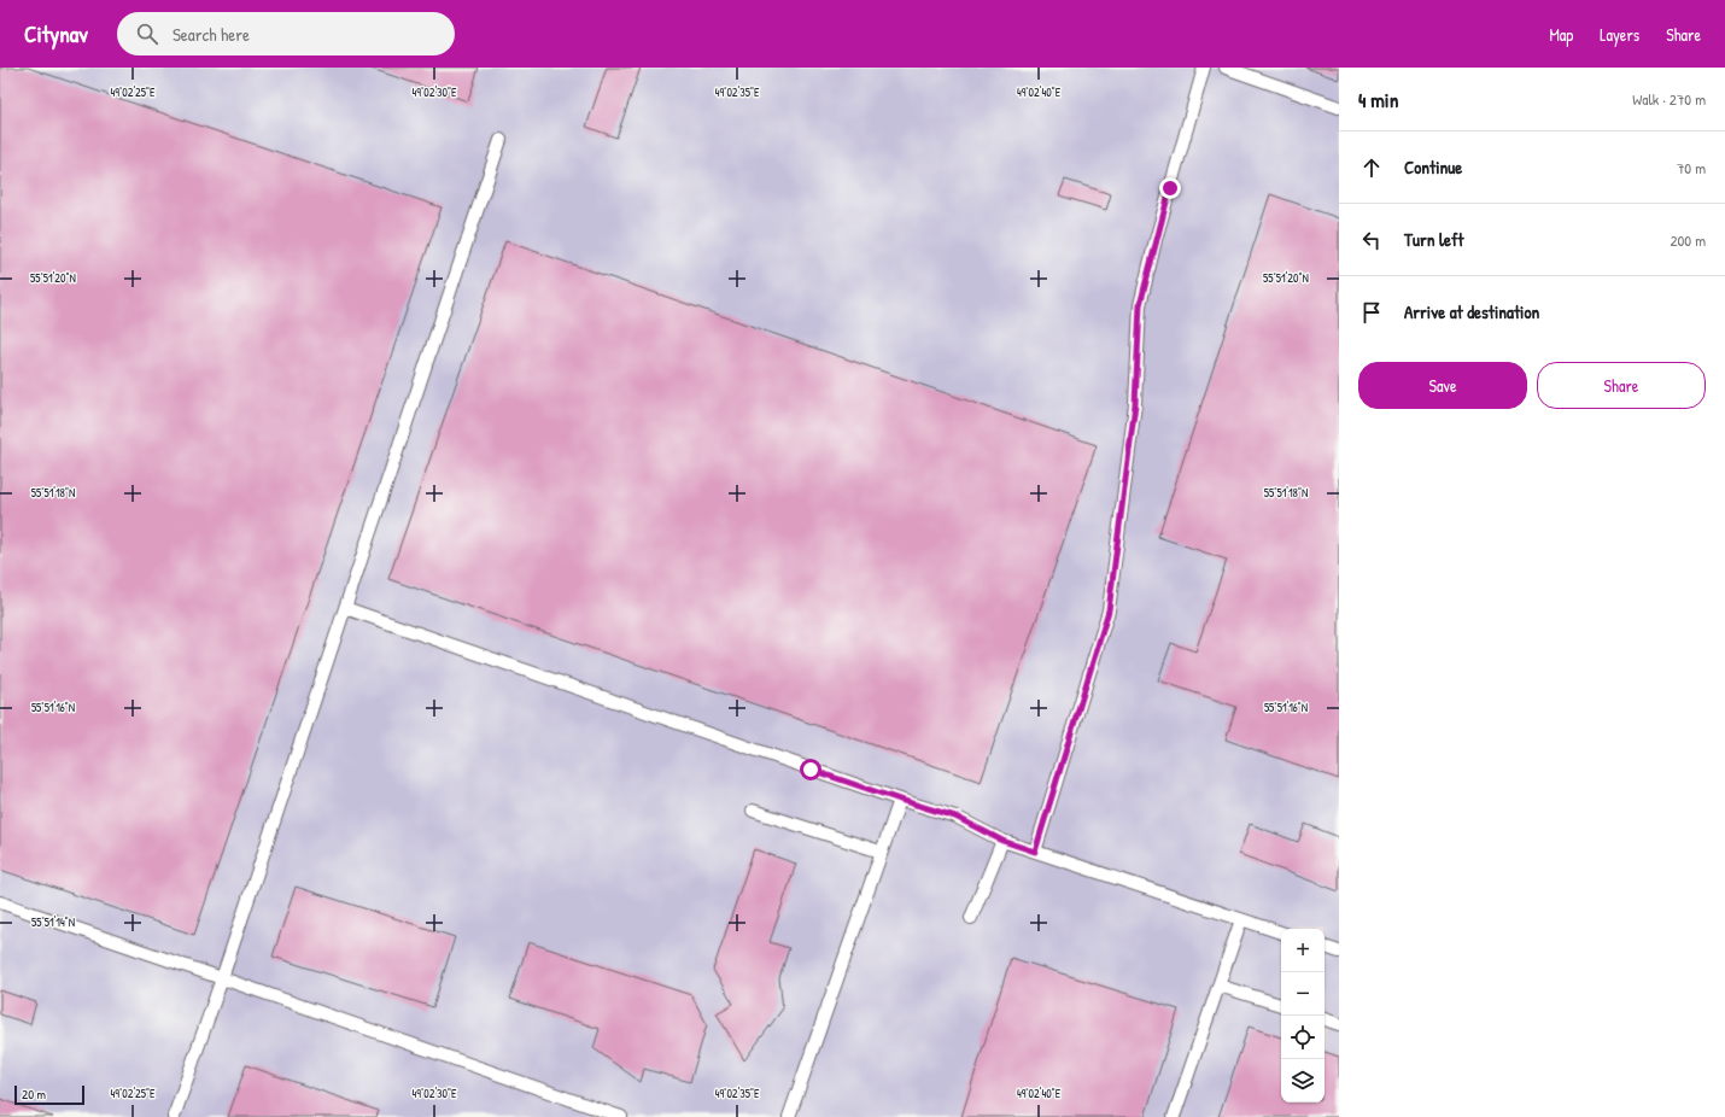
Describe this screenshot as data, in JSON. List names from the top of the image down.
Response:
{
  "scale_bar": "20 m",
  "page": {
    "header": "Citynav",
    "search": "Search here",
    "nav": ["Map", "Layers", "Share"],
    "heading": ["4 min", "Walk · 270 m"],
    "list": [
      ["Continue", "70 m"],
      ["Turn left", "200 m"],
      "Arrive at destination"
    ],
    "buttons": ["Save", "Share"],
    "map_buttons": ["+", "−"],
    "scale": "20 m"
  },
  "coordinates": [
    "49°02'25\"E",
    "49°02'30\"E",
    "49°02'35\"E",
    "49°02'40\"E",
    "55°51'20\"N",
    "55°51'18\"N",
    "55°51'16\"N",
    "55°51'14\"N"
  ]
}
